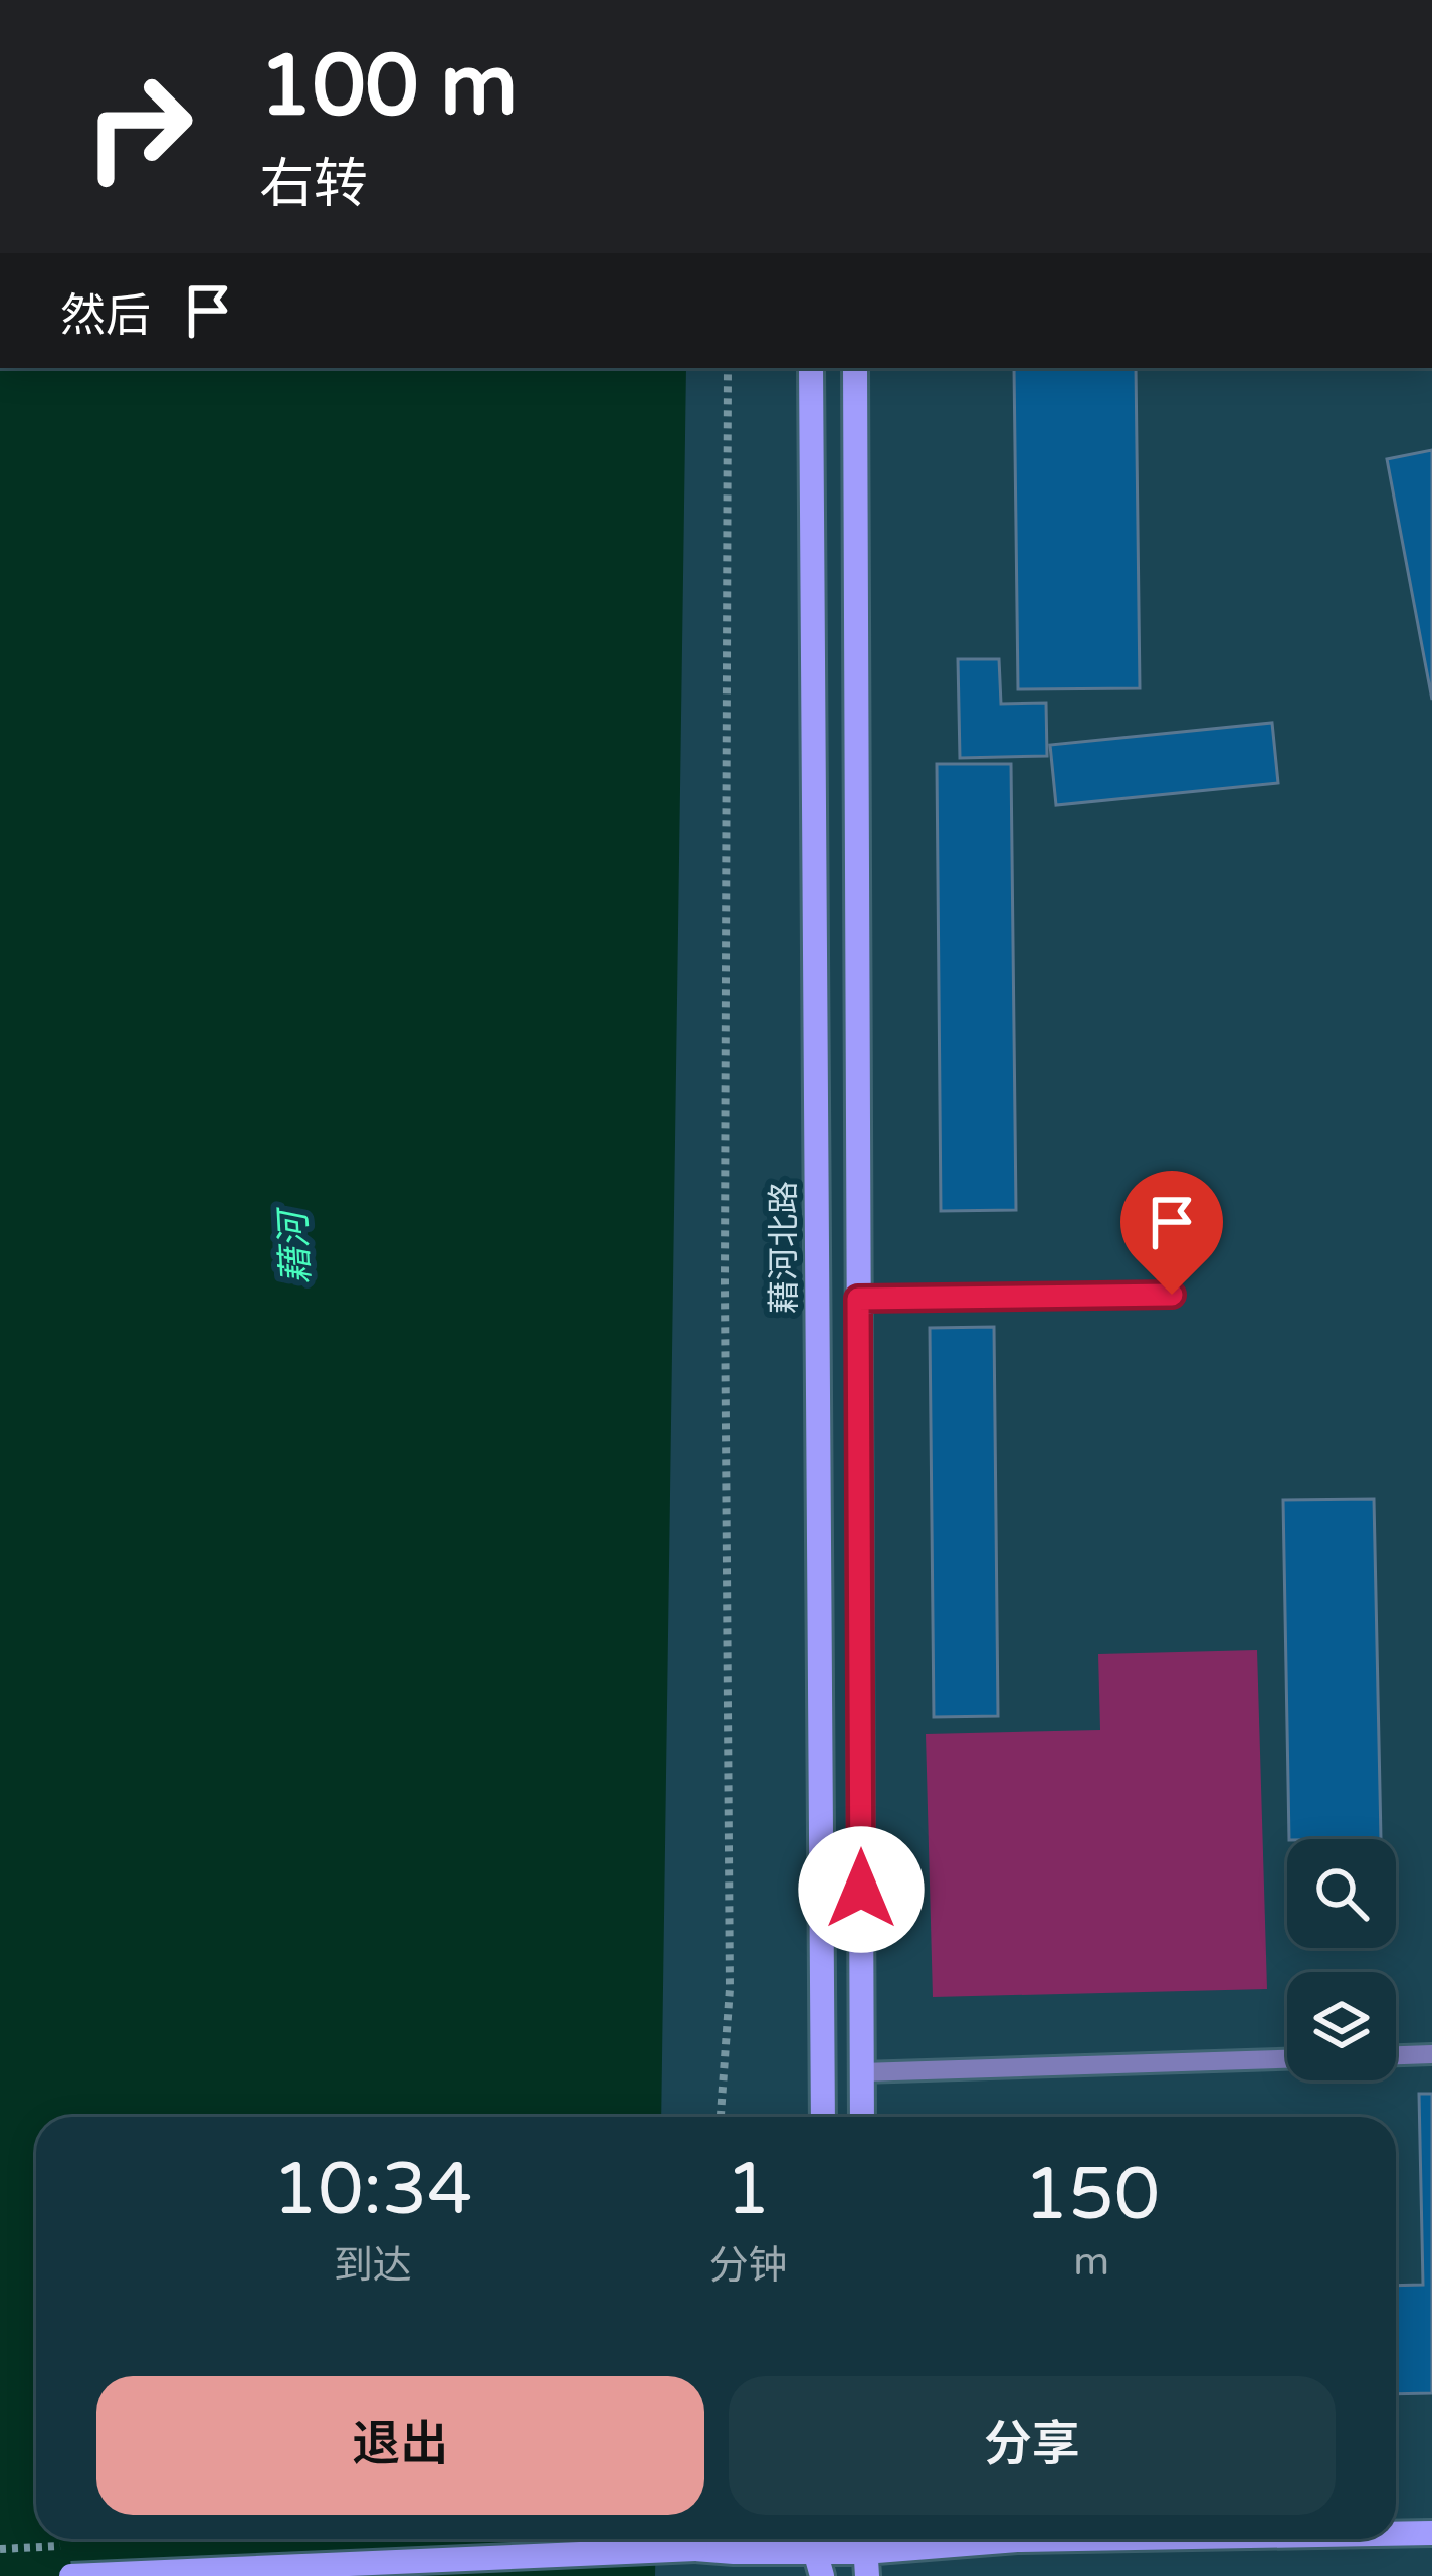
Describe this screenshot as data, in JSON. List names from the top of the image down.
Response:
{
  "streets": {
    "main road": ["藉河北路"]
  },
  "water": ["藉河"],
  "page": {
    "turn": ["100 m", "右转"],
    "then": "然后",
    "eta": [
      "10:34",
      "到达",
      "1",
      "分钟",
      "150",
      "m"
    ],
    "buttons": ["退出", "分享"]
  }
}
